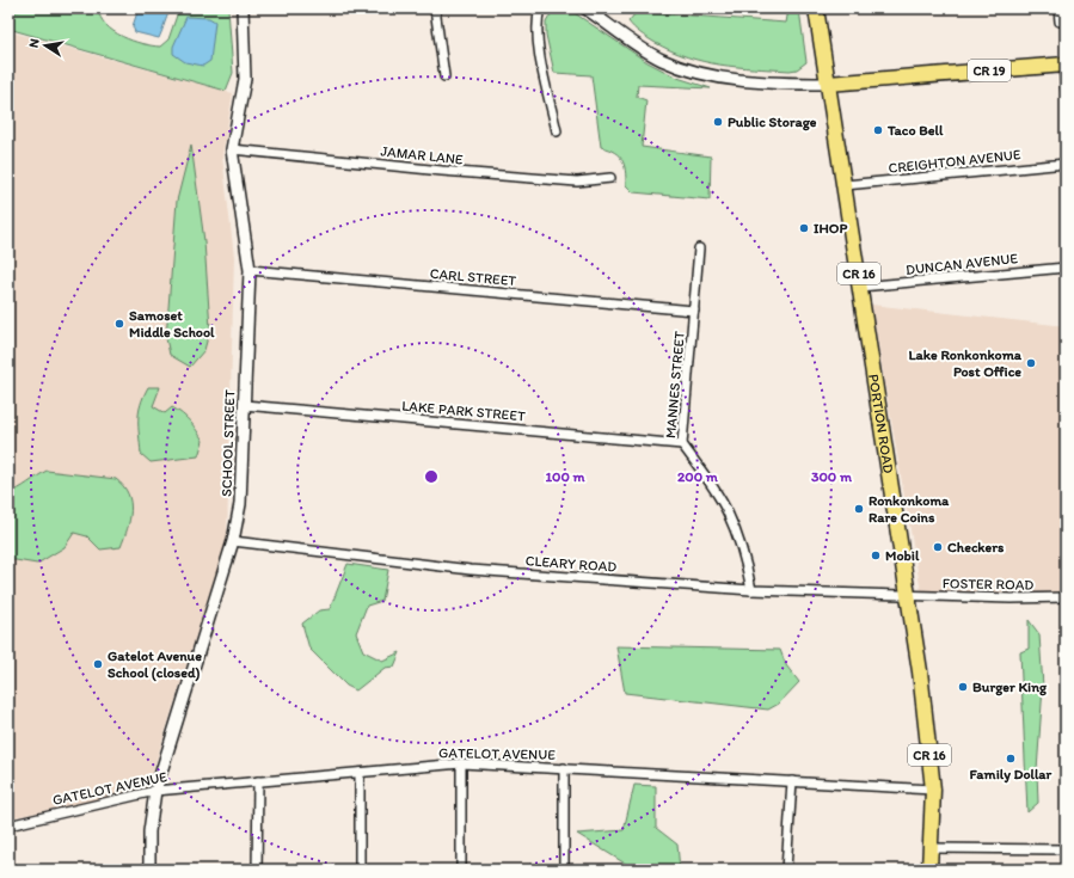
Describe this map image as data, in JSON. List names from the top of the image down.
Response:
{
  "streets": {
    "main road": ["CR 19", "CR 16", "PORTION ROAD"],
    "street": [
      "JAMAR LANE",
      "CREIGHTON AVENUE",
      "DUNCAN AVENUE",
      "CARL STREET",
      "MANNES STREET",
      "LAKE PARK STREET",
      "SCHOOL STREET",
      "CLEARY ROAD",
      "FOSTER ROAD",
      "GATELOT AVENUE"
    ]
  },
  "crossings": [
    ["CR 19", "PORTION ROAD"],
    ["JAMAR LANE", "SCHOOL STREET"],
    ["CREIGHTON AVENUE", "PORTION ROAD"],
    ["DUNCAN AVENUE", "PORTION ROAD"],
    ["CARL STREET", "MANNES STREET"],
    ["CARL STREET", "SCHOOL STREET"],
    ["MANNES STREET", "LAKE PARK STREET"],
    ["MANNES STREET", "CLEARY ROAD"],
    ["LAKE PARK STREET", "SCHOOL STREET"],
    ["PORTION ROAD", "CLEARY ROAD"],
    ["PORTION ROAD", "FOSTER ROAD"],
    ["PORTION ROAD", "GATELOT AVENUE"],
    ["SCHOOL STREET", "CLEARY ROAD"],
    ["SCHOOL STREET", "GATELOT AVENUE"],
    ["CLEARY ROAD", "FOSTER ROAD"]
  ],
  "places": [
    "Public Storage",
    "Taco Bell",
    "IHOP",
    "Samoset Middle School",
    "Lake Ronkonkoma Post Office",
    "Ronkonkoma Rare Coins",
    "Checkers",
    "Mobil",
    "Gatelot Avenue School (closed)",
    "Burger King",
    "Family Dollar"
  ],
  "north": "left",
  "rings": ["100 m", "200 m", "300 m"]
}
